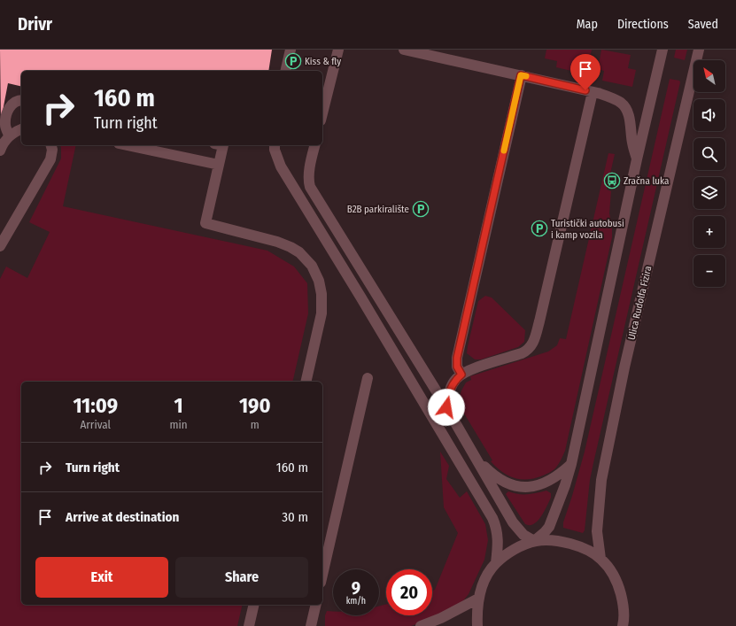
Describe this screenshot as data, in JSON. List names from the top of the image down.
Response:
{
  "streets": {
    "street": ["Ulica Rudolfa Fizira"]
  },
  "places": {
    "parking": ["Kiss & fly", "B2B parkiralište", "Turistički autobusi i kamp vozila"],
    "bus stop": ["Zračna luka"]
  },
  "north": "top left",
  "page": {
    "header": "Drivr",
    "nav": ["Map", "Directions", "Saved"],
    "map_buttons": ["+", "−"],
    "turn": ["160 m", "Turn right"],
    "eta": [
      "11:09",
      "Arrival",
      "1",
      "min",
      "190",
      "m"
    ],
    "list": [
      {
        "name": "Turn right",
        "value": "160 m"
      },
      {
        "name": "Arrive at destination",
        "value": "30 m"
      }
    ],
    "buttons": ["Exit", "Share"],
    "speed": "9 km/h",
    "limit": "20"
  }
}
